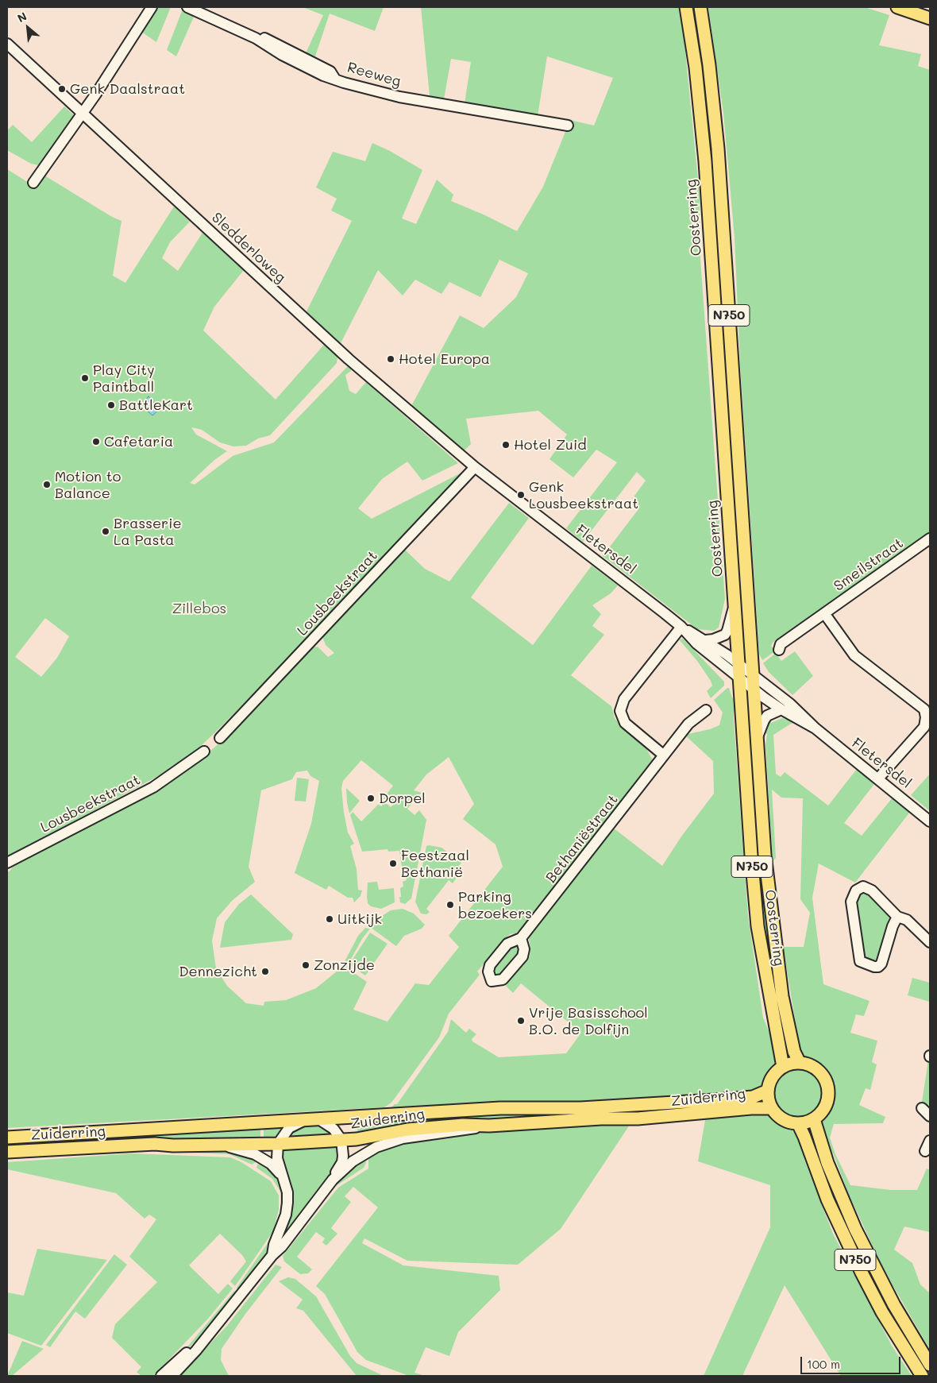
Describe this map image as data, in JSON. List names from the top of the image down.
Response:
{
  "streets": {
    "main road": ["Oosterring", "N750", "Zuiderring"],
    "street": [
      "Reeweg",
      "Sledderloweg",
      "Fletersdel",
      "Smeilstraat",
      "Lousbeekstraat",
      "Bethaniëstraat"
    ]
  },
  "crossings": [
    ["Oosterring", "N750"],
    ["Oosterring", "Fletersdel"],
    ["Oosterring", "Zuiderring"],
    ["Sledderloweg", "Fletersdel"],
    ["Sledderloweg", "Lousbeekstraat"],
    ["N750", "Zuiderring"],
    ["Fletersdel", "Lousbeekstraat"]
  ],
  "parks": ["Zillebos"],
  "places": [
    "Genk Daalstraat",
    "Hotel Europa",
    "Play City Paintball",
    "BattleKart",
    "Cafetaria",
    "Hotel Zuid",
    "Motion to Balance",
    "Genk Lousbeekstraat",
    "Brasserie La Pasta",
    "Dorpel",
    "Feestzaal Bethanië",
    "Parking bezoekers",
    "Uitkijk",
    "Zonzijde",
    "Dennezicht",
    "Vrije Basisschool B.O. de Dolfijn"
  ],
  "scale_bar": "100 m",
  "north": "top left"
}
